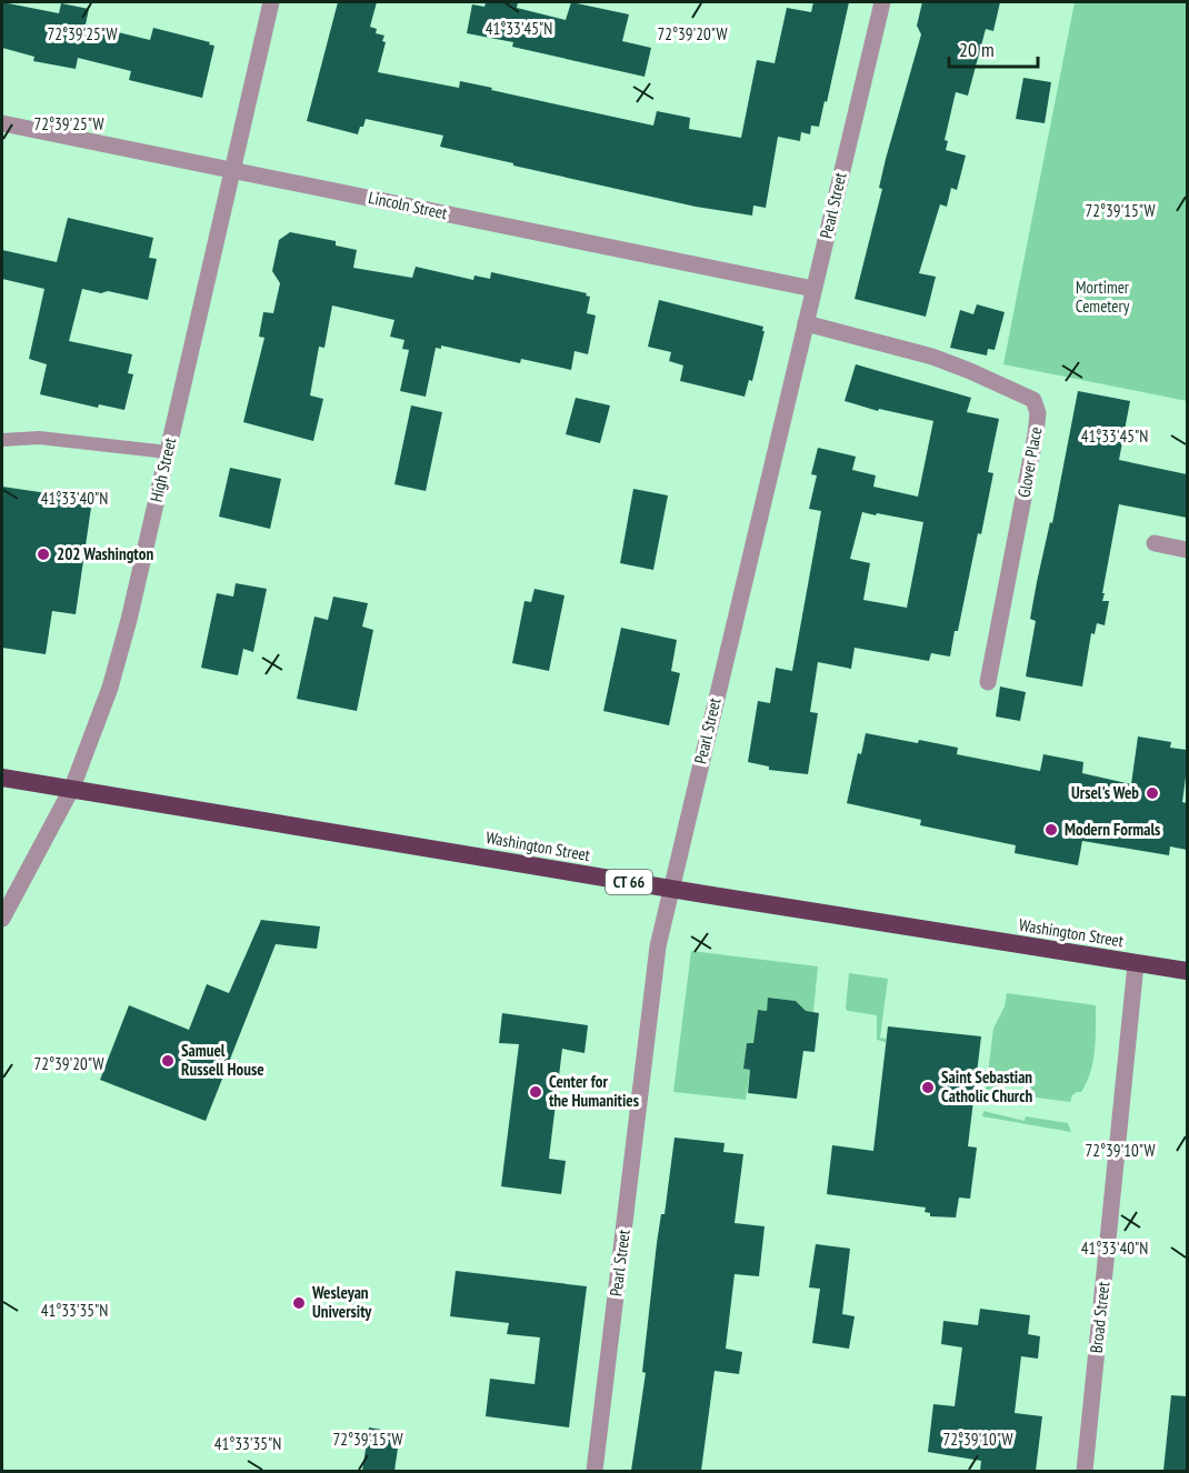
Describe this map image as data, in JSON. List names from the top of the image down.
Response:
{
  "streets": {
    "highway": ["Washington Street", "CT 66"],
    "street": [
      "Lincoln Street",
      "Pearl Street",
      "Glover Place",
      "High Street",
      "Broad Street"
    ]
  },
  "crossings": [
    ["Lincoln Street", "Pearl Street"],
    ["Lincoln Street", "High Street"],
    ["Pearl Street", "Glover Place"],
    ["Pearl Street", "Washington Street"],
    ["High Street", "Washington Street"],
    ["Washington Street", "Broad Street"]
  ],
  "parks": ["Mortimer Cemetery"],
  "places": [
    "202 Washington",
    "Ursel's Web",
    "Modern Formals",
    "Samuel Russell House",
    "Saint Sebastian Catholic Church",
    "Center for the Humanities",
    "Wesleyan University"
  ],
  "scale_bar": "20 m",
  "coordinates": [
    "41°33'45\"N",
    "72°39'25\"W",
    "72°39'20\"W",
    "72°39'15\"W",
    "41°33'40\"N",
    "72°39'10\"W",
    "41°33'35\"N"
  ]
}
